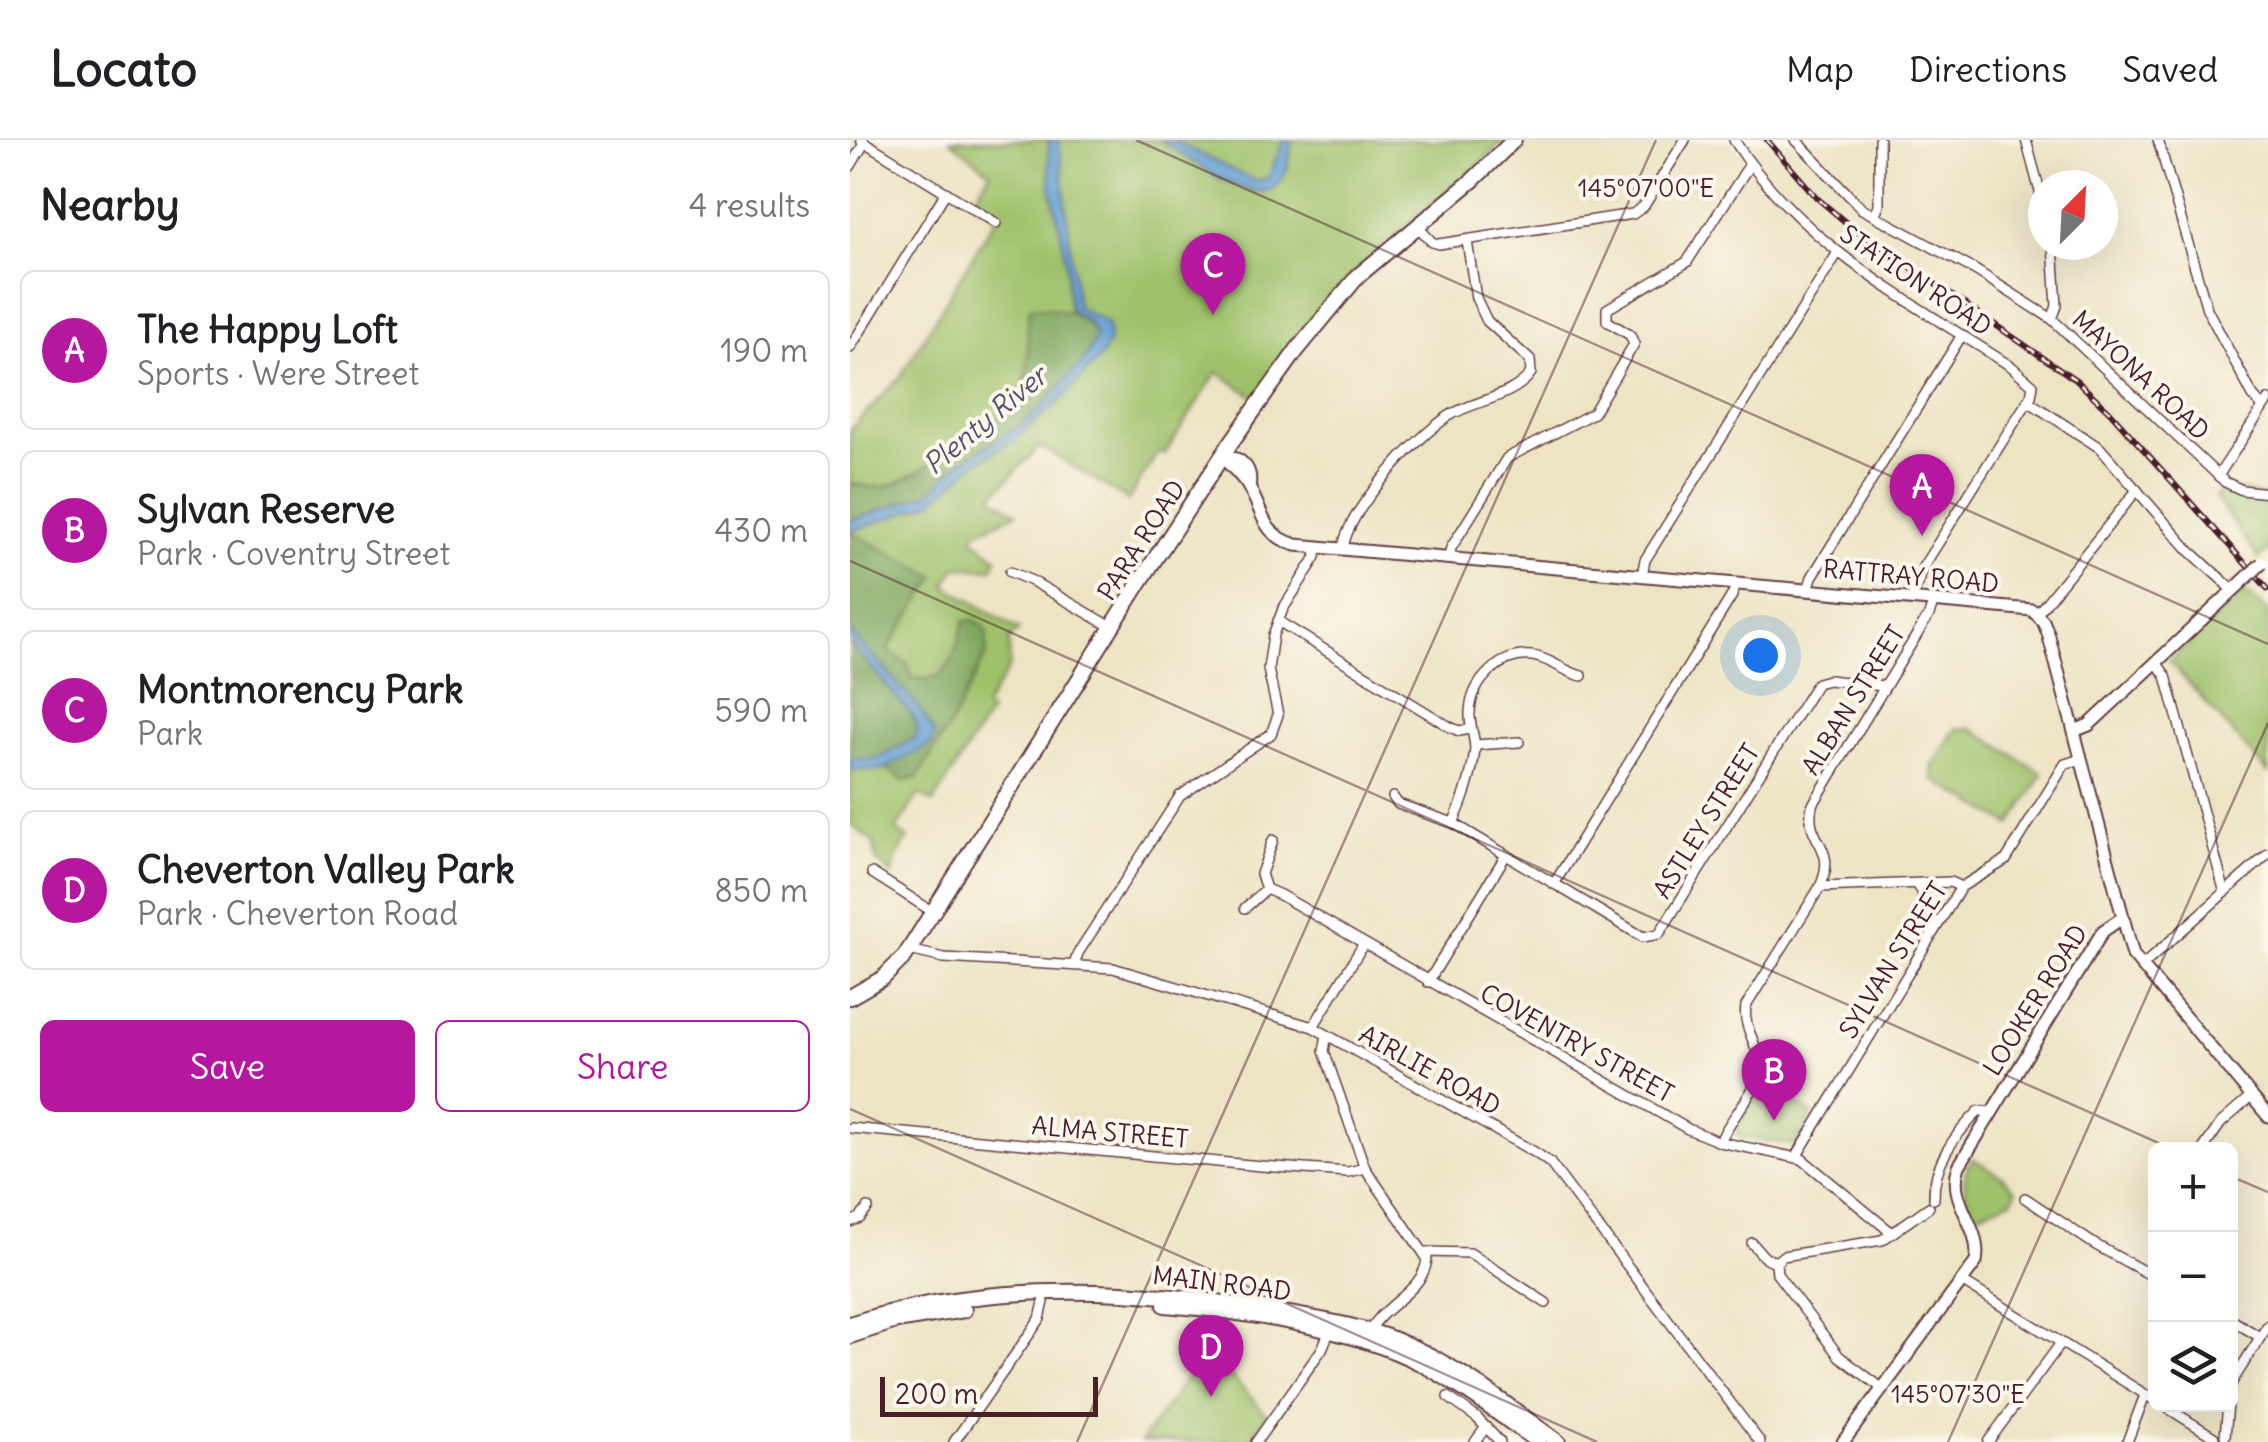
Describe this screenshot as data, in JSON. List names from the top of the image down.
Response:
{
  "streets": {
    "main road": ["PARA ROAD", "MAIN ROAD"],
    "street": [
      "STATION ROAD",
      "MAYONA ROAD",
      "RATTRAY ROAD",
      "ALBAN STREET",
      "ASTLEY STREET",
      "SYLVAN STREET",
      "LOOKER ROAD",
      "COVENTRY STREET",
      "AIRLIE ROAD",
      "ALMA STREET"
    ]
  },
  "crossings": [
    ["PARA ROAD", "RATTRAY ROAD"],
    ["PARA ROAD", "AIRLIE ROAD"],
    ["RATTRAY ROAD", "ALBAN STREET"],
    ["ALBAN STREET", "ASTLEY STREET"],
    ["SYLVAN STREET", "COVENTRY STREET"],
    ["LOOKER ROAD", "COVENTRY STREET"]
  ],
  "water": ["Plenty River"],
  "scale_bar": "200 m",
  "north": "top right",
  "page": {
    "header": "Locato",
    "nav": ["Map", "Directions", "Saved"],
    "heading": ["Nearby", "4 results"],
    "pins": [
      "C",
      "A",
      "B",
      "D"
    ],
    "list": [
      {
        "mark": "A",
        "name": "The Happy Loft",
        "note": "Sports · Were Street",
        "value": "190 m"
      },
      {
        "mark": "B",
        "name": "Sylvan Reserve",
        "note": "Park · Coventry Street",
        "value": "430 m"
      },
      {
        "mark": "C",
        "name": "Montmorency Park",
        "note": "Park",
        "value": "590 m"
      },
      {
        "mark": "D",
        "name": "Cheverton Valley Park",
        "note": "Park · Cheverton Road",
        "value": "850 m"
      }
    ],
    "buttons": ["Save", "Share"],
    "map_buttons": ["+", "−"],
    "scale": "200 m"
  },
  "coordinates": ["145°07'00\"E", "145°07'30\"E"]
}
